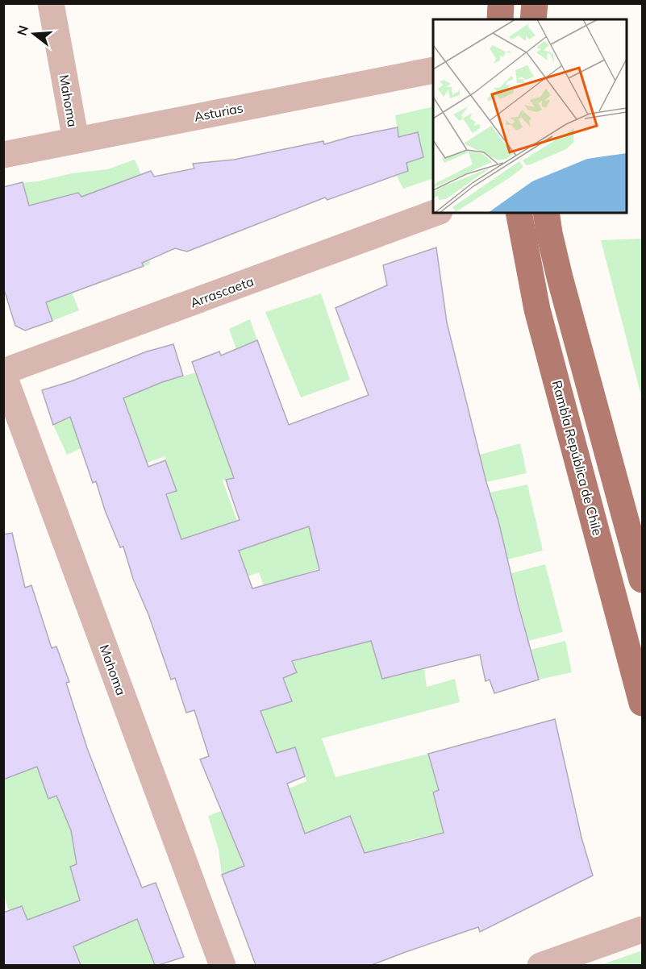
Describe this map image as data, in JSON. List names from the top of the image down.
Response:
{
  "streets": {
    "main road": ["Rambla República de Chile"],
    "street": ["Mahoma", "Asturias", "Arrascaeta"]
  },
  "crossings": [
    ["Mahoma", "Asturias"],
    ["Mahoma", "Arrascaeta"]
  ],
  "north": "left"
}
